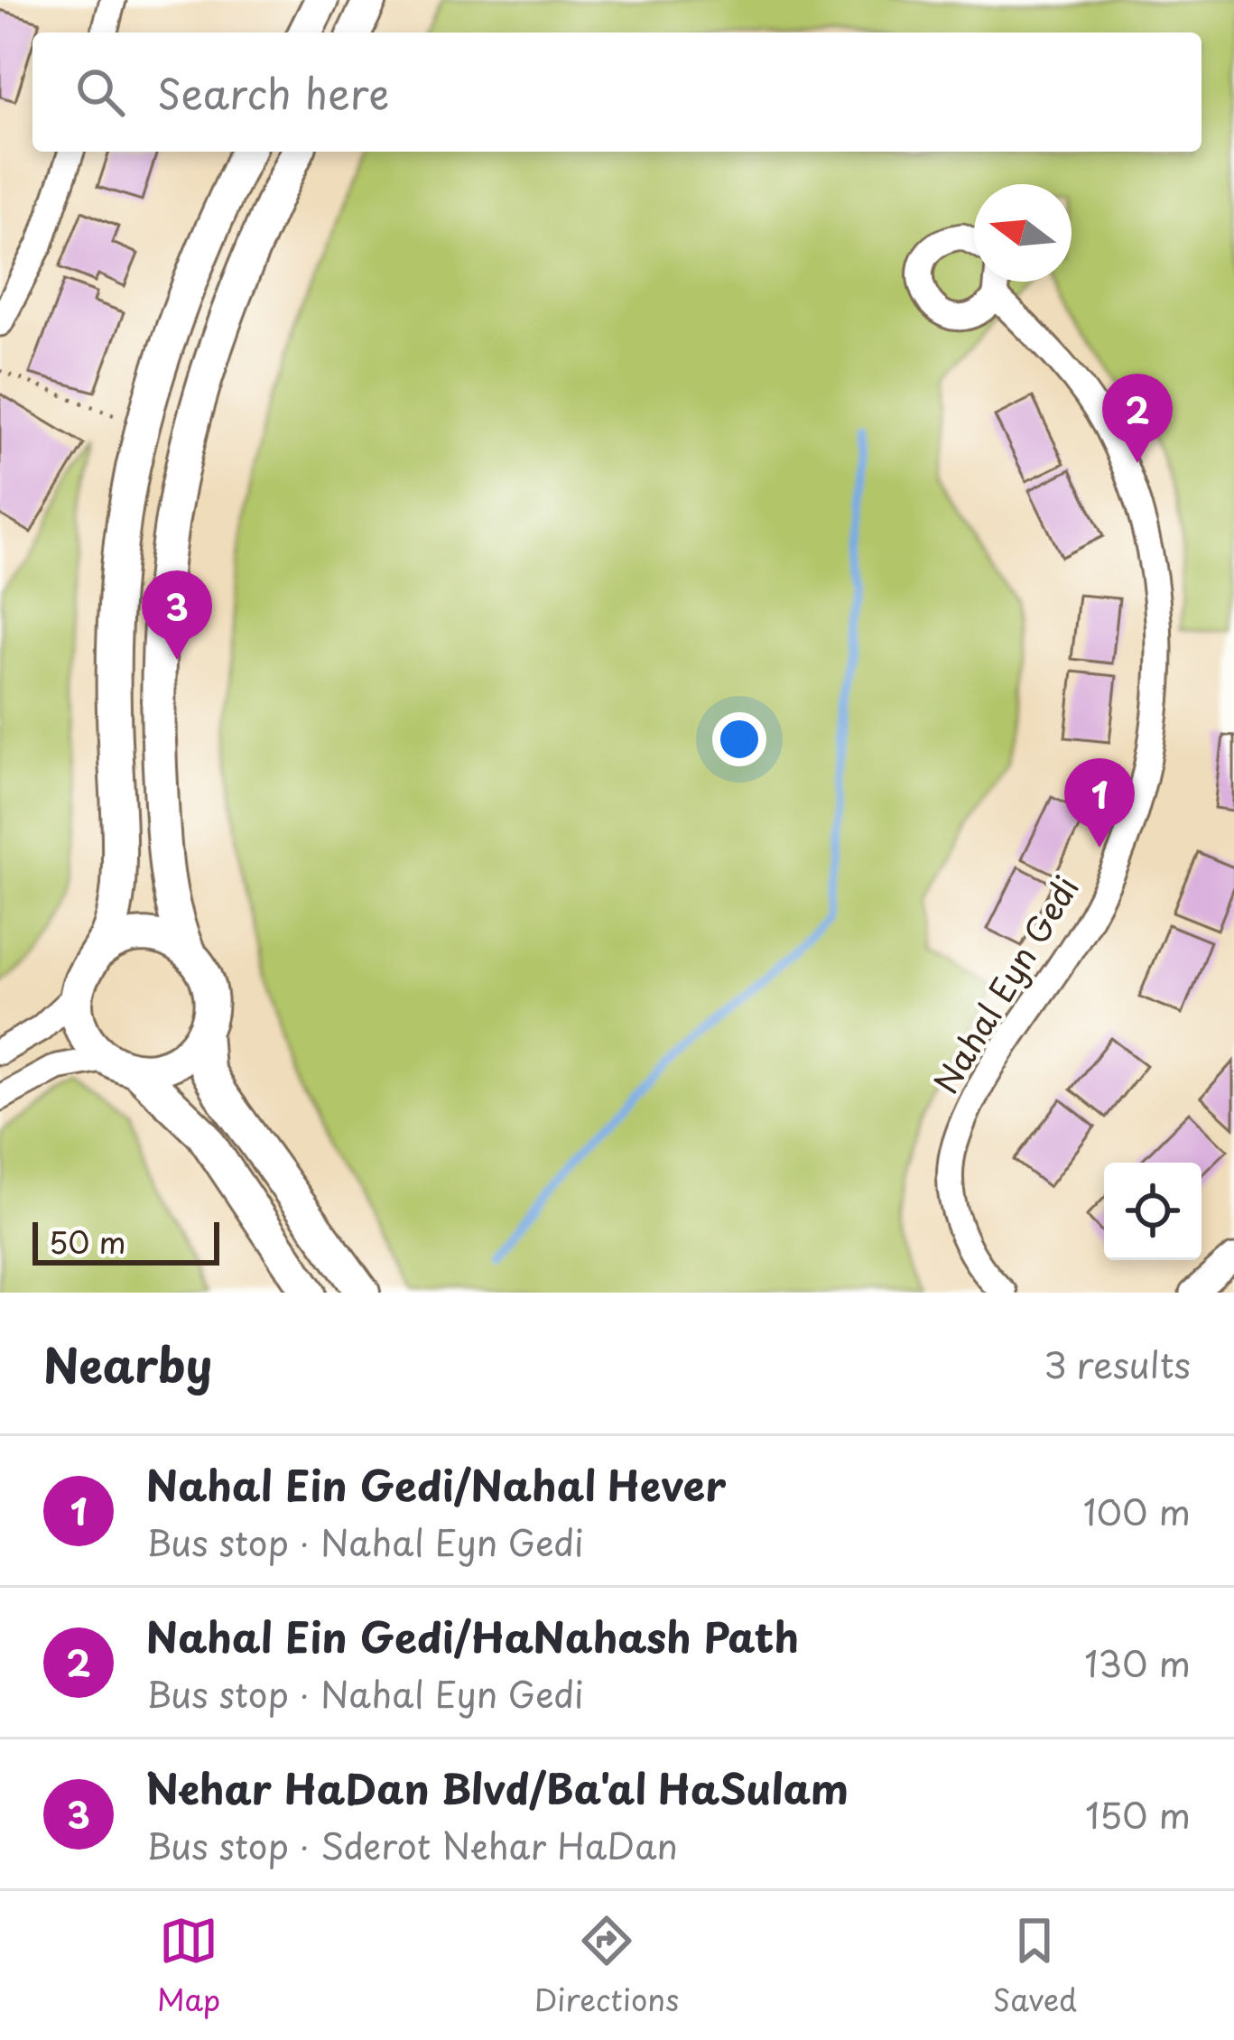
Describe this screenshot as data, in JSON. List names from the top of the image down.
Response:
{
  "streets": {
    "street": ["Nahal Eyn Gedi"]
  },
  "scale_bar": "50 m",
  "north": "left",
  "page": {
    "search": "Search here",
    "pins": ["2", "3", "1"],
    "scale": "50 m",
    "heading": ["Nearby", "3 results"],
    "list": [
      {
        "mark": "1",
        "name": "Nahal Ein Gedi/Nahal Hever",
        "note": "Bus stop · Nahal Eyn Gedi",
        "value": "100 m"
      },
      {
        "mark": "2",
        "name": "Nahal Ein Gedi/HaNahash Path",
        "note": "Bus stop · Nahal Eyn Gedi",
        "value": "130 m"
      },
      {
        "mark": "3",
        "name": "Nehar HaDan Blvd/Ba'al HaSulam",
        "note": "Bus stop · Sderot Nehar HaDan",
        "value": "150 m"
      }
    ],
    "nav": ["Map", "Directions", "Saved"]
  }
}
